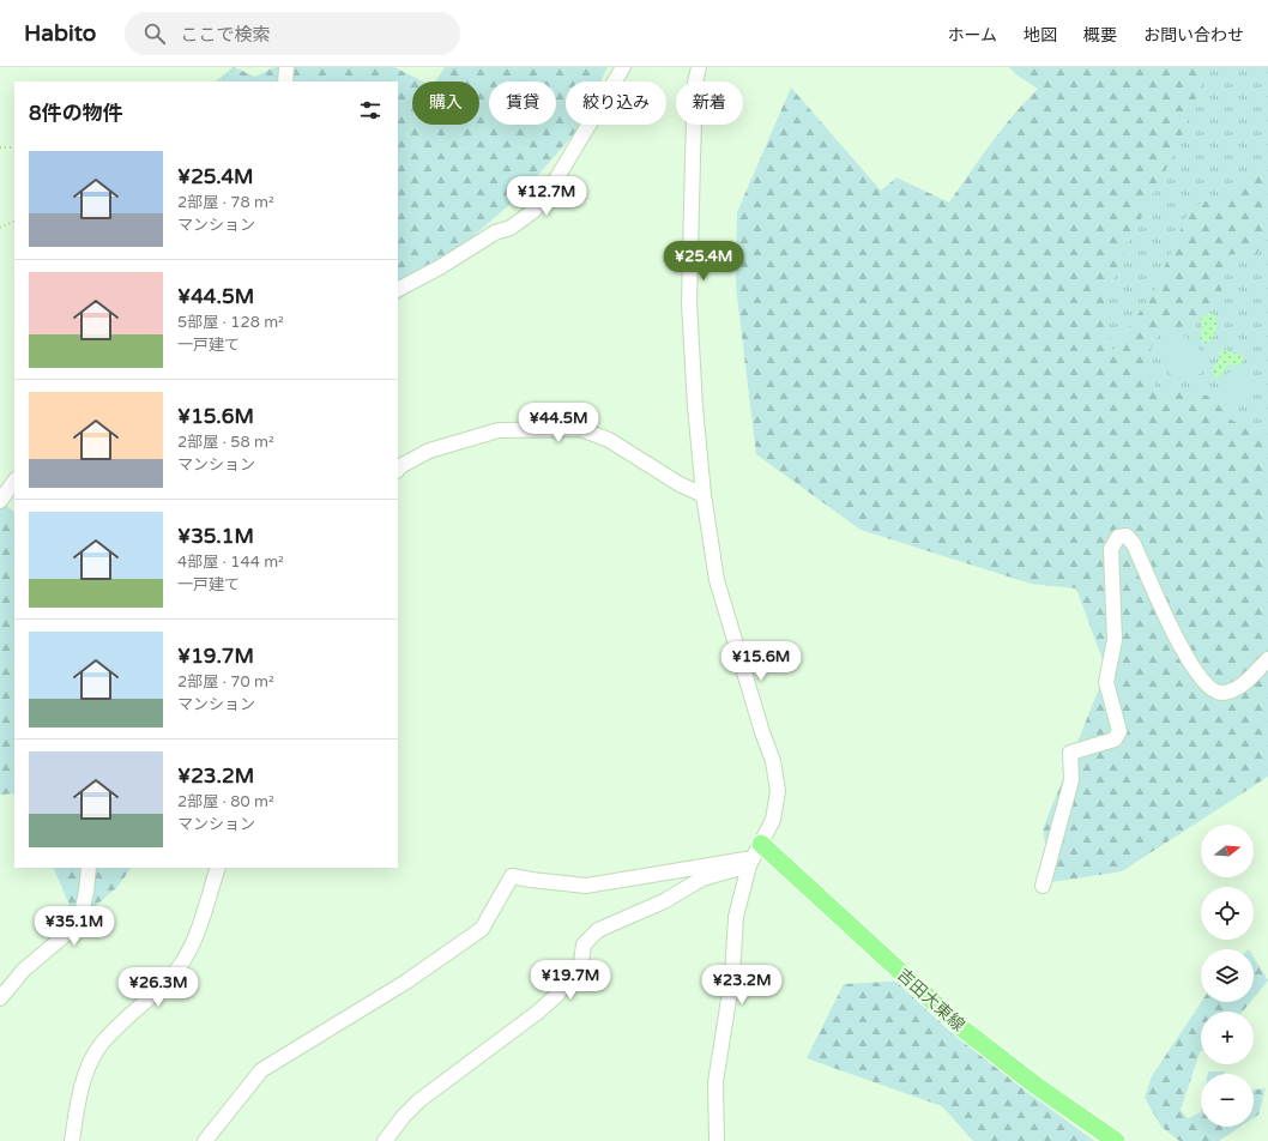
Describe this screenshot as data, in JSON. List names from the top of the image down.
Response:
{
  "streets": {
    "main road": ["吉田大東線"]
  },
  "north": "right",
  "page": {
    "header": "Habito",
    "search": "ここで検索",
    "nav": [
      "ホーム",
      "地図",
      "概要",
      "お問い合わせ"
    ],
    "chip": [
      "購入",
      "賃貸",
      "絞り込み",
      "新着"
    ],
    "heading": "8件の物件",
    "list": [
      {
        "name": "¥25.4M",
        "note": "2部屋 · 78 m² · マンション"
      },
      {
        "name": "¥44.5M",
        "note": "5部屋 · 128 m² · 一戸建て"
      },
      {
        "name": "¥15.6M",
        "note": "2部屋 · 58 m² · マンション"
      },
      {
        "name": "¥35.1M",
        "note": "4部屋 · 144 m² · 一戸建て"
      },
      {
        "name": "¥19.7M",
        "note": "2部屋 · 70 m² · マンション"
      },
      {
        "name": "¥23.2M",
        "note": "2部屋 · 80 m² · マンション"
      }
    ],
    "price": [
      "¥12.7M",
      "¥25.4M",
      "¥44.5M",
      "¥15.6M",
      "¥35.1M",
      "¥19.7M",
      "¥23.2M",
      "¥26.3M"
    ],
    "map_buttons": ["+", "−"]
  }
}
